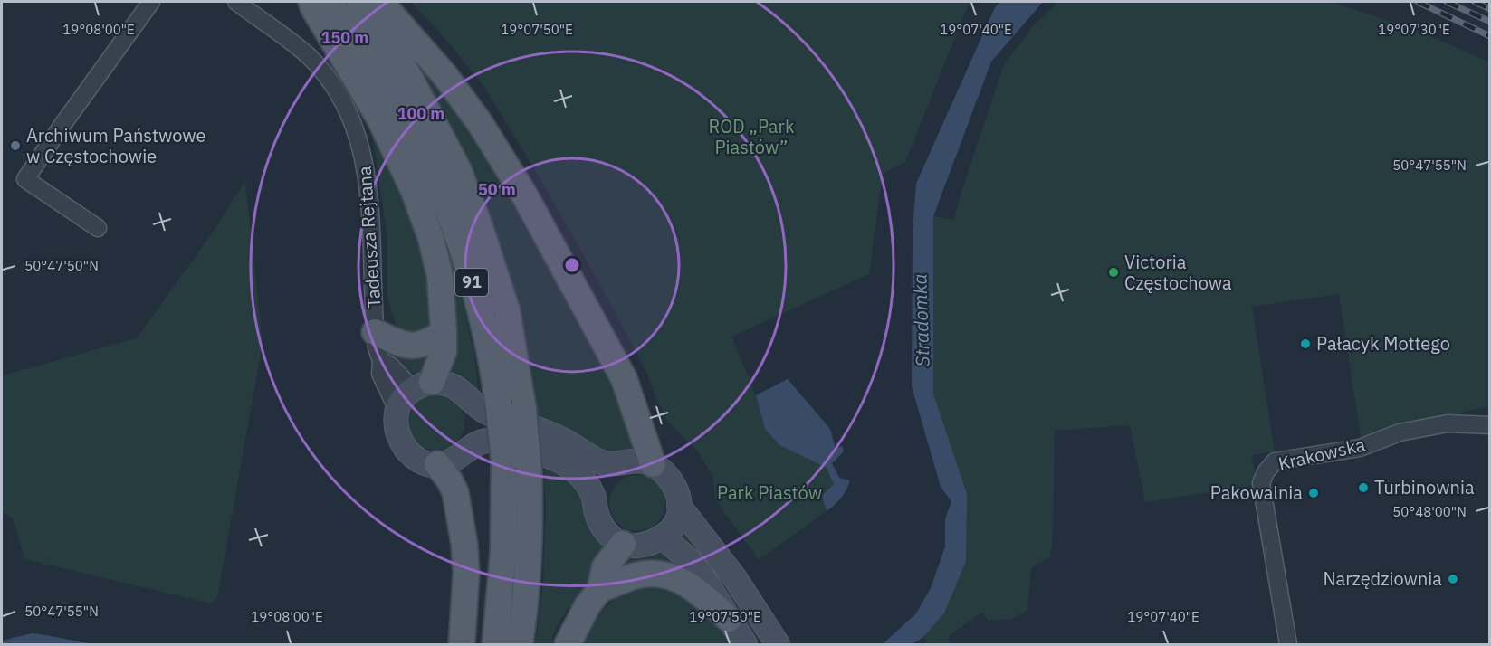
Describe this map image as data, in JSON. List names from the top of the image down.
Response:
{
  "streets": {
    "main road": ["91"],
    "street": ["Tadeusza Rejtana", "Krakowska"]
  },
  "water": ["Stradomka"],
  "parks": ["ROD „Park Piastów”", "Park Piastów"],
  "places": [
    "Archiwum Państwowe w Częstochowie",
    "Victoria Częstochowa",
    "Pałacyk Mottego",
    "Turbinownia",
    "Pakowalnia",
    "Narzędziownia"
  ],
  "coordinates": [
    "19°08'00\"E",
    "19°07'50\"E",
    "19°07'40\"E",
    "19°07'30\"E",
    "50°47'55\"N",
    "50°47'50\"N",
    "50°48'00\"N"
  ],
  "rings": ["150 m", "100 m", "50 m"]
}
